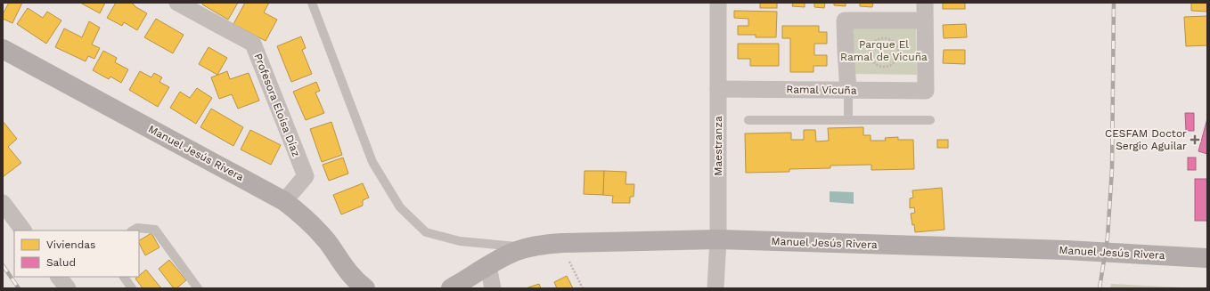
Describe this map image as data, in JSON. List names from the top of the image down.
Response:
{
  "streets": {
    "main road": ["Manuel Jesús Rivera"],
    "street": ["Ramal Vicuña", "Profesora Eloísa Díaz", "Maestranza"]
  },
  "crossings": [
    ["Ramal Vicuña", "Maestranza"],
    ["Profesora Eloísa Díaz", "Manuel Jesús Rivera"],
    ["Maestranza", "Manuel Jesús Rivera"]
  ],
  "parks": ["Parque El Ramal de Vicuña"],
  "places": {
    "health": ["CESFAM Doctor Sergio Aguilar"]
  },
  "legend": ["Viviendas", "Salud"]
}
